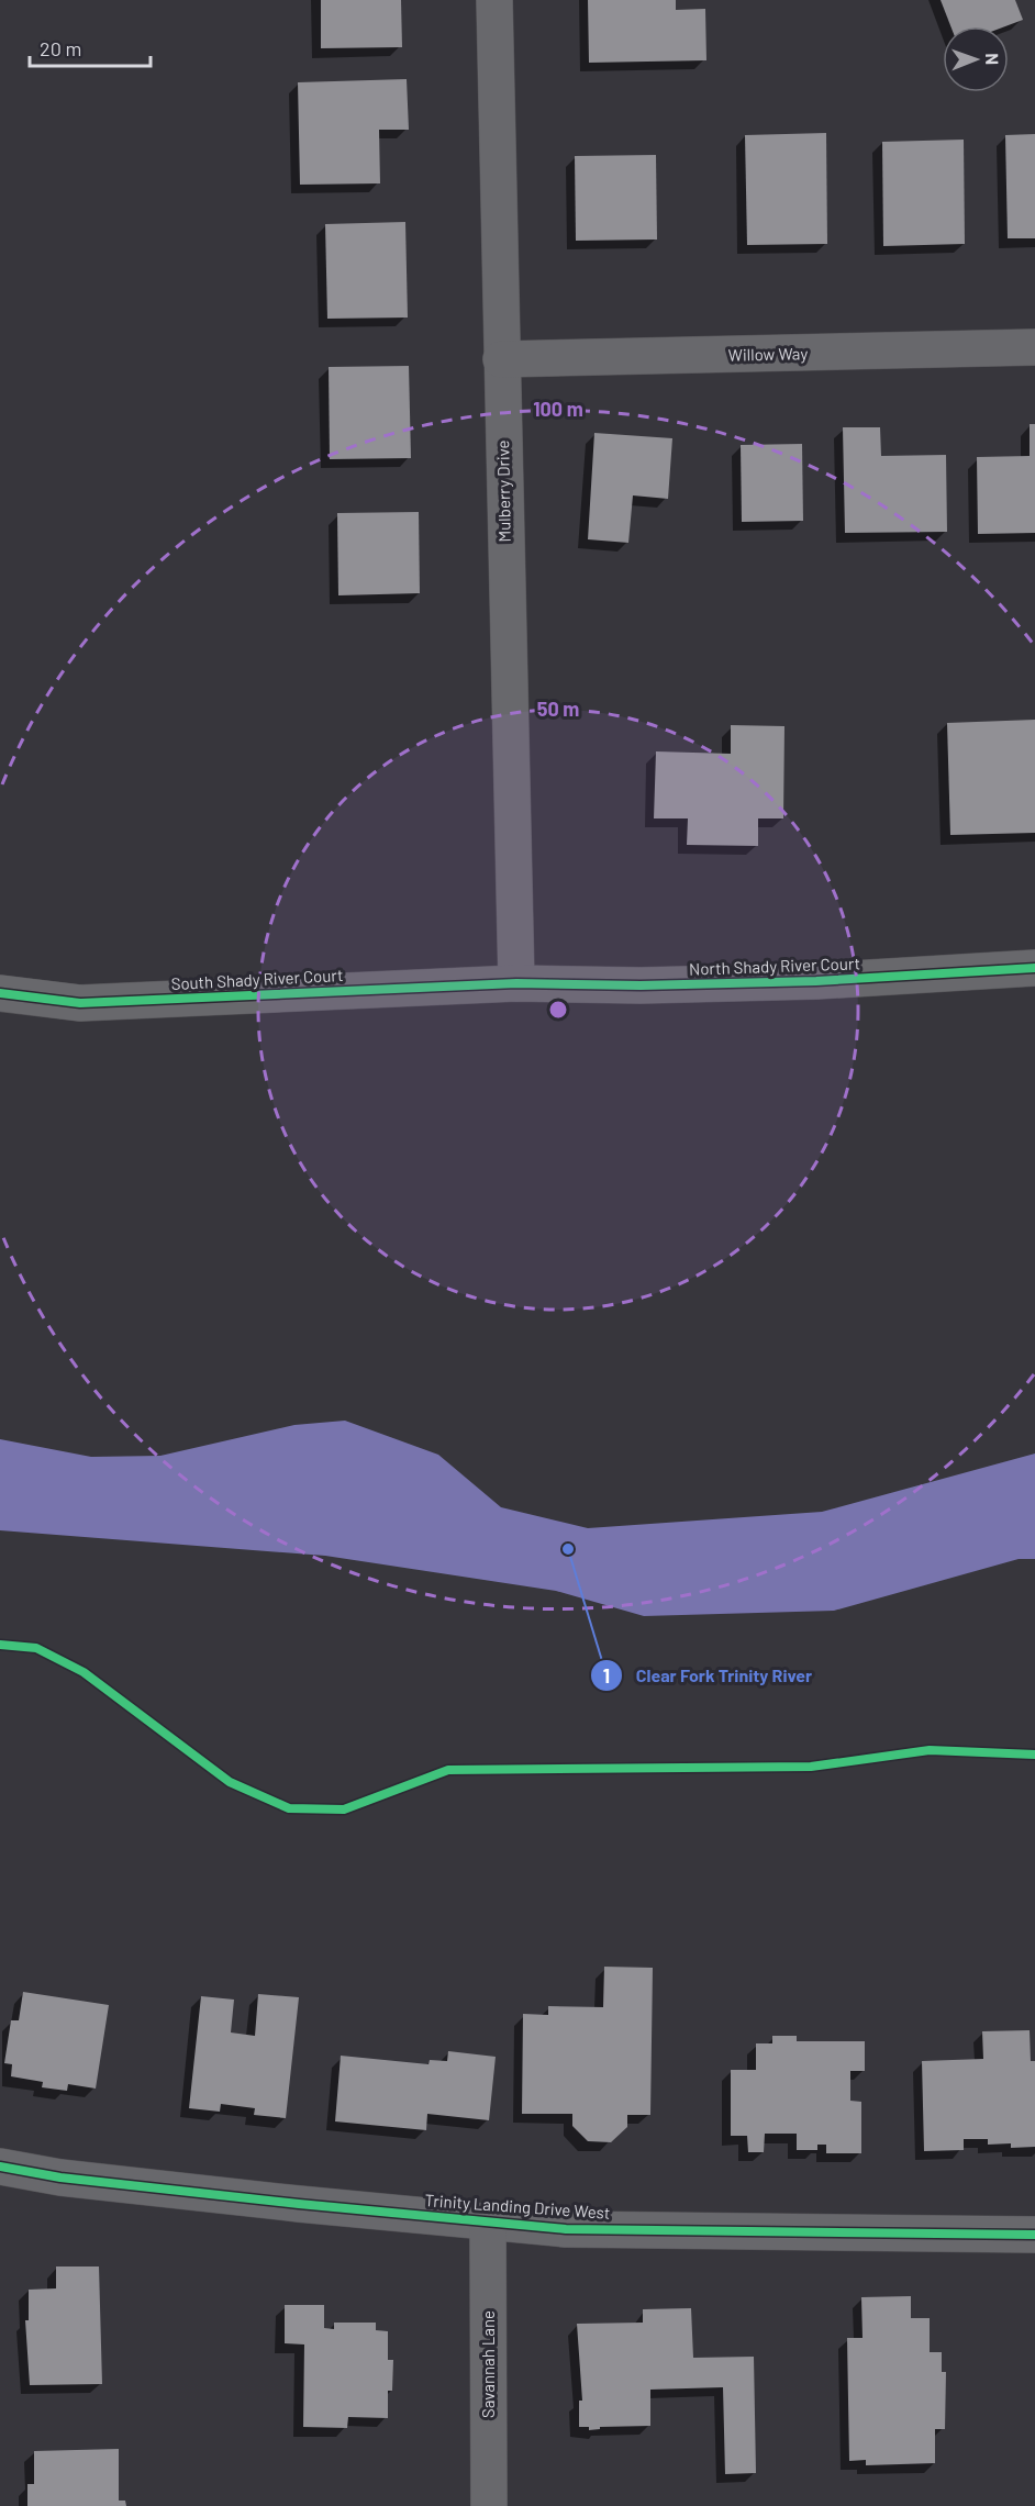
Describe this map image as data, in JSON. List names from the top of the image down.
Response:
{
  "streets": {
    "street": [
      "Willow Way",
      "Mulberry Drive",
      "North Shady River Court",
      "South Shady River Court",
      "Trinity Landing Drive West",
      "Savannah Lane"
    ]
  },
  "crossings": [
    ["Willow Way", "Mulberry Drive"],
    ["Mulberry Drive", "North Shady River Court"],
    ["Mulberry Drive", "South Shady River Court"],
    ["North Shady River Court", "South Shady River Court"],
    ["Trinity Landing Drive West", "Savannah Lane"]
  ],
  "places": ["Clear Fork Trinity River"],
  "scale_bar": "20 m",
  "north": "right",
  "rings": ["100 m", "50 m"]
}
